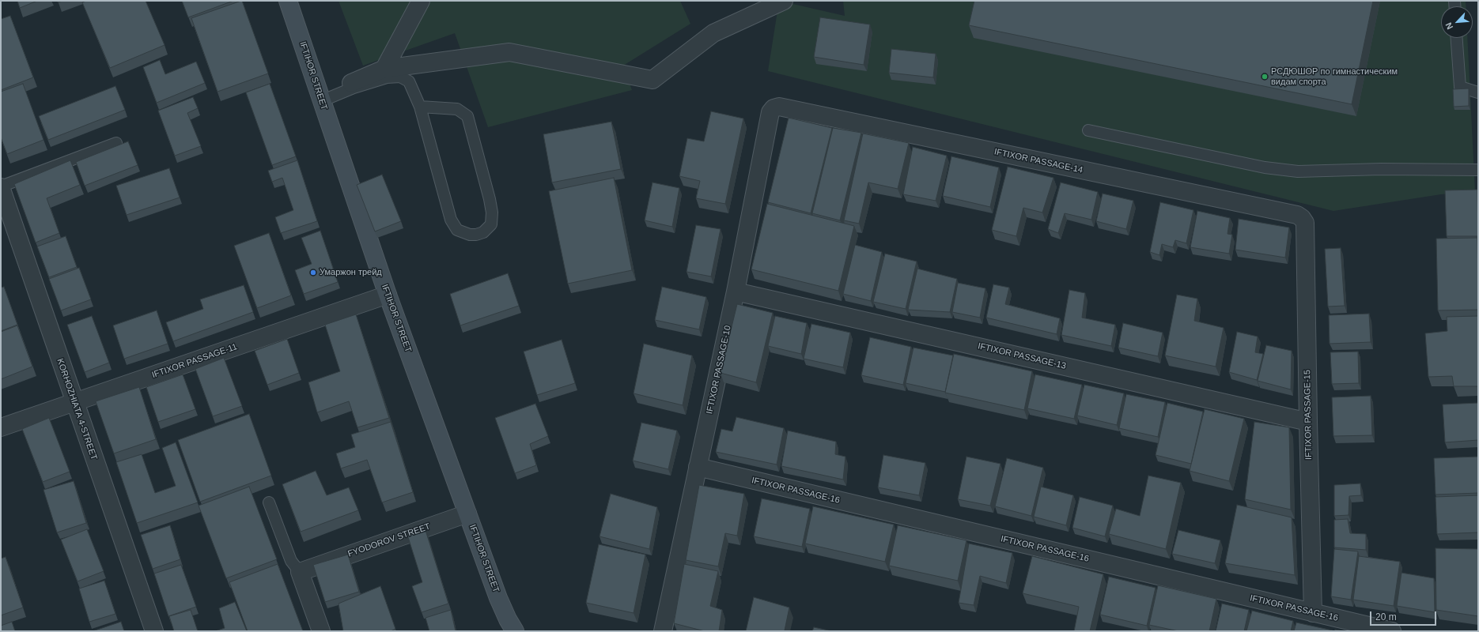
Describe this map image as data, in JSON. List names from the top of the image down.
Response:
{
  "streets": {
    "main road": ["IFTIHOR STREET"],
    "street": [
      "IFTIXOR PASSAGE-14",
      "IFTIXOR PASSAGE-13",
      "IFTIXOR PASSAGE-11",
      "IFTIXOR PASSAGE-10",
      "KORHOZHIАTA 4-STREET",
      "IFTIXOR PASSAGE-15",
      "IFTIXOR PASSAGE-16",
      "FYODOROV STREET"
    ]
  },
  "crossings": [
    ["IFTIHOR STREET", "IFTIXOR PASSAGE-11"],
    ["IFTIHOR STREET", "FYODOROV STREET"],
    ["IFTIXOR PASSAGE-14", "IFTIXOR PASSAGE-10"],
    ["IFTIXOR PASSAGE-14", "IFTIXOR PASSAGE-15"],
    ["IFTIXOR PASSAGE-13", "IFTIXOR PASSAGE-10"],
    ["IFTIXOR PASSAGE-13", "IFTIXOR PASSAGE-15"],
    ["IFTIXOR PASSAGE-11", "KORHOZHIАTA 4-STREET"],
    ["IFTIXOR PASSAGE-10", "IFTIXOR PASSAGE-16"],
    ["IFTIXOR PASSAGE-15", "IFTIXOR PASSAGE-16"]
  ],
  "places": ["РСДЮШОР по гимнастическим видам спорта", "Умаржон трейд"],
  "scale_bar": "20 m",
  "north": "bottom left"
}
